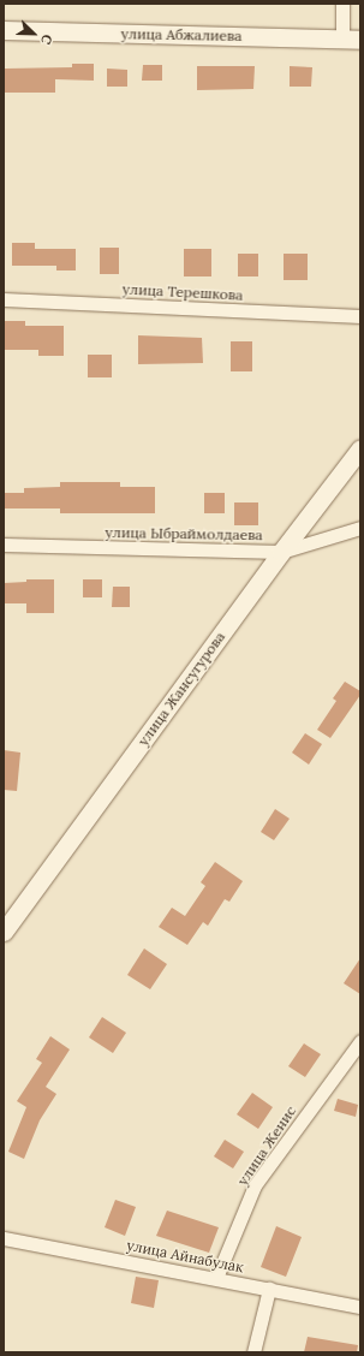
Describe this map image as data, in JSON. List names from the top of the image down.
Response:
{
  "streets": {
    "main road": ["улица Абжалиева", "улица Жансугурова"],
    "street": [
      "улица Терешкова",
      "улица Ыбраймолдаева",
      "улица Женис",
      "улица Айнабулак"
    ]
  },
  "crossings": [
    ["улица Ыбраймолдаева", "улица Жансугурова"],
    ["улица Женис", "улица Айнабулак"]
  ],
  "north": "bottom right"
}
